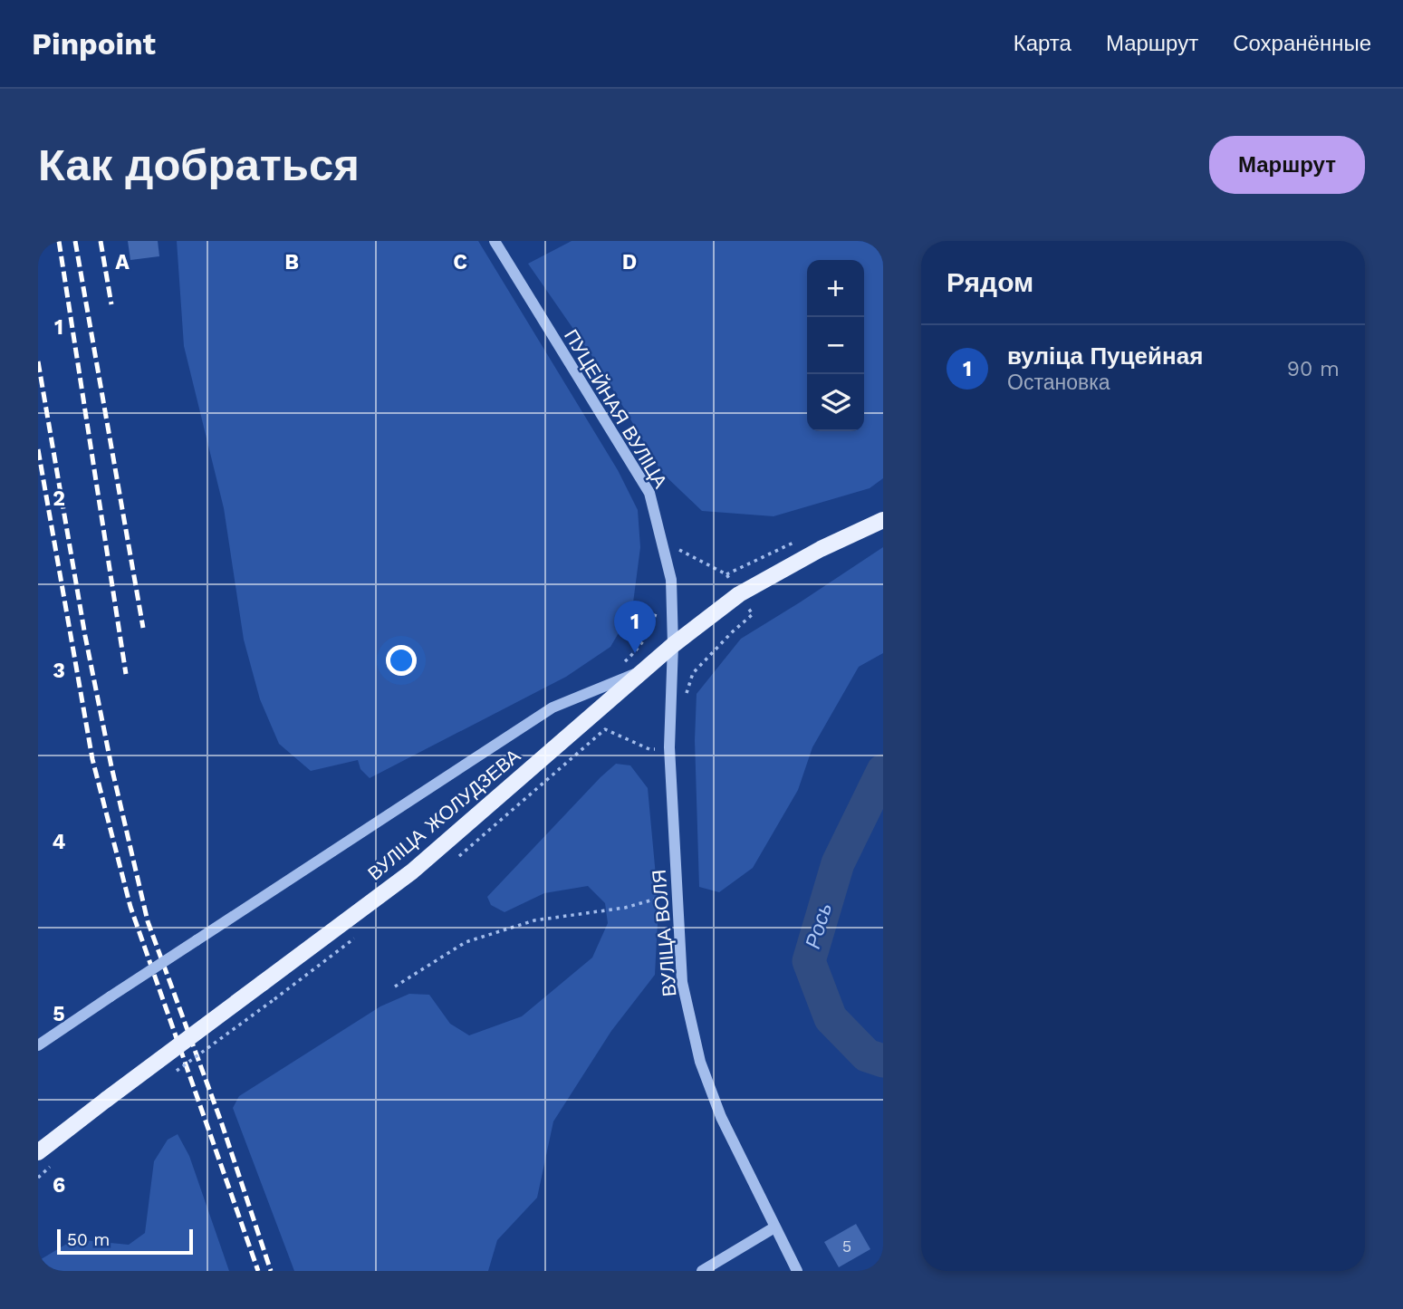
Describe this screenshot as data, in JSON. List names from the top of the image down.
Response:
{
  "streets": {
    "main road": ["ВУЛІЦА ЖОЛУДЗЕВА"],
    "street": ["ПУЦЕЙНАЯ ВУЛІЦА", "ВУЛІЦА ВОЛЯ"]
  },
  "crossings": [
    ["ПУЦЕЙНАЯ ВУЛІЦА", "ВУЛІЦА ЖОЛУДЗЕВА"],
    ["ПУЦЕЙНАЯ ВУЛІЦА", "ВУЛІЦА ВОЛЯ"],
    ["ВУЛІЦА ЖОЛУДЗЕВА", "ВУЛІЦА ВОЛЯ"]
  ],
  "water": ["Рось"],
  "house_numbers": ["5"],
  "scale_bar": "50 m",
  "page": {
    "header": "Pinpoint",
    "nav": ["Карта", "Маршрут", "Сохранённые"],
    "buttons": "Маршрут",
    "title": "Как добраться",
    "heading": "Рядом",
    "map_buttons": ["+", "−"],
    "list": [
      {
        "mark": "1",
        "name": "вуліца Пуцейная",
        "note": "Остановка",
        "value": "90 m"
      }
    ],
    "pins": "1",
    "scale": "50 m"
  },
  "grid": {
    "columns": [
      "A",
      "B",
      "C",
      "D"
    ],
    "rows": [
      "1",
      "2",
      "3",
      "4",
      "5",
      "6"
    ]
  }
}
